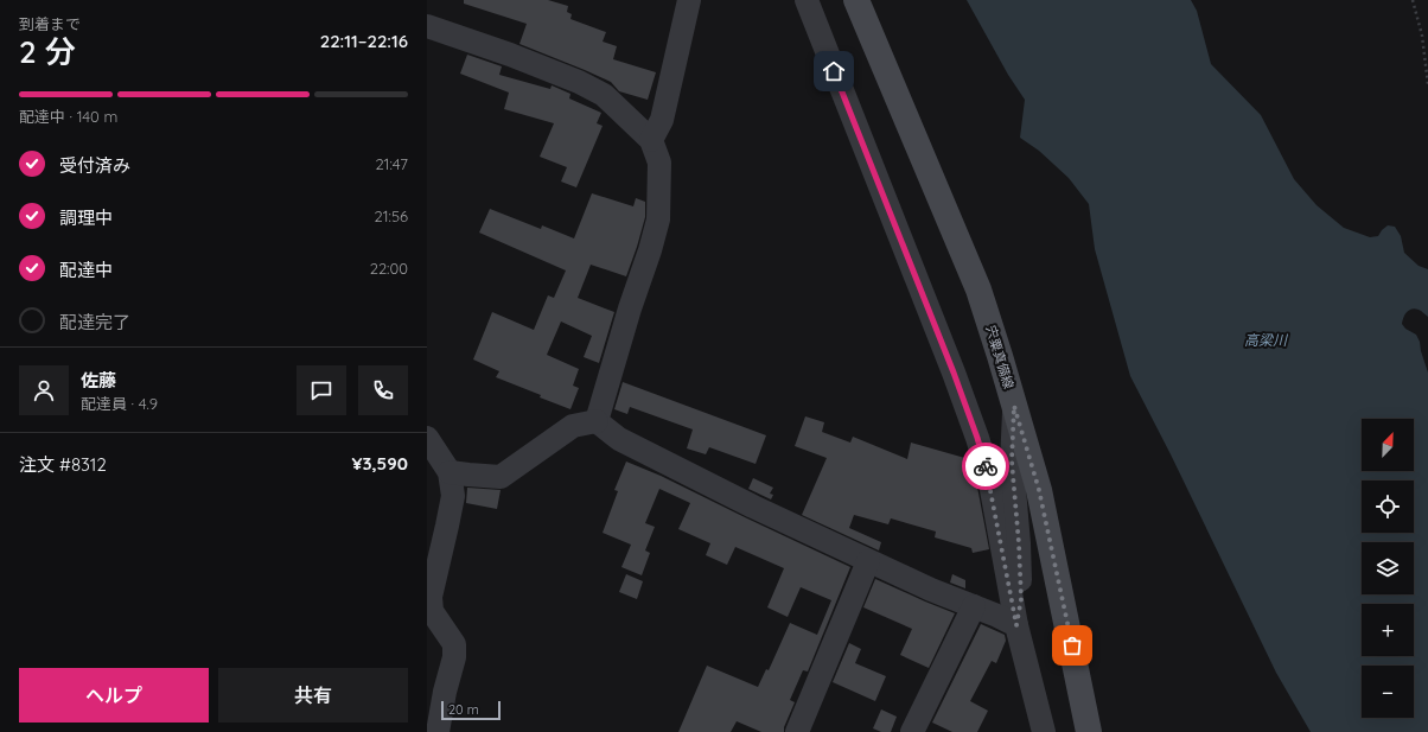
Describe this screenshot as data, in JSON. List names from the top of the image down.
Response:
{
  "streets": {
    "main road": ["宍粟真備線"]
  },
  "water": ["高梁川"],
  "scale_bar": "20 m",
  "north": "top right",
  "page": {
    "heading": ["2 分", "到着まで", "22:11–22:16"],
    "panel": [
      "佐藤",
      "配達員 · 4.9",
      "注文 #8312",
      "¥3,590"
    ],
    "bar": "配達中 · 140 m",
    "list": [
      ["受付済み", "21:47"],
      ["調理中", "21:56"],
      ["配達中", "22:00"],
      "配達完了"
    ],
    "map_buttons": ["+", "−"],
    "buttons": ["ヘルプ", "共有"],
    "scale": "20 m"
  }
}
